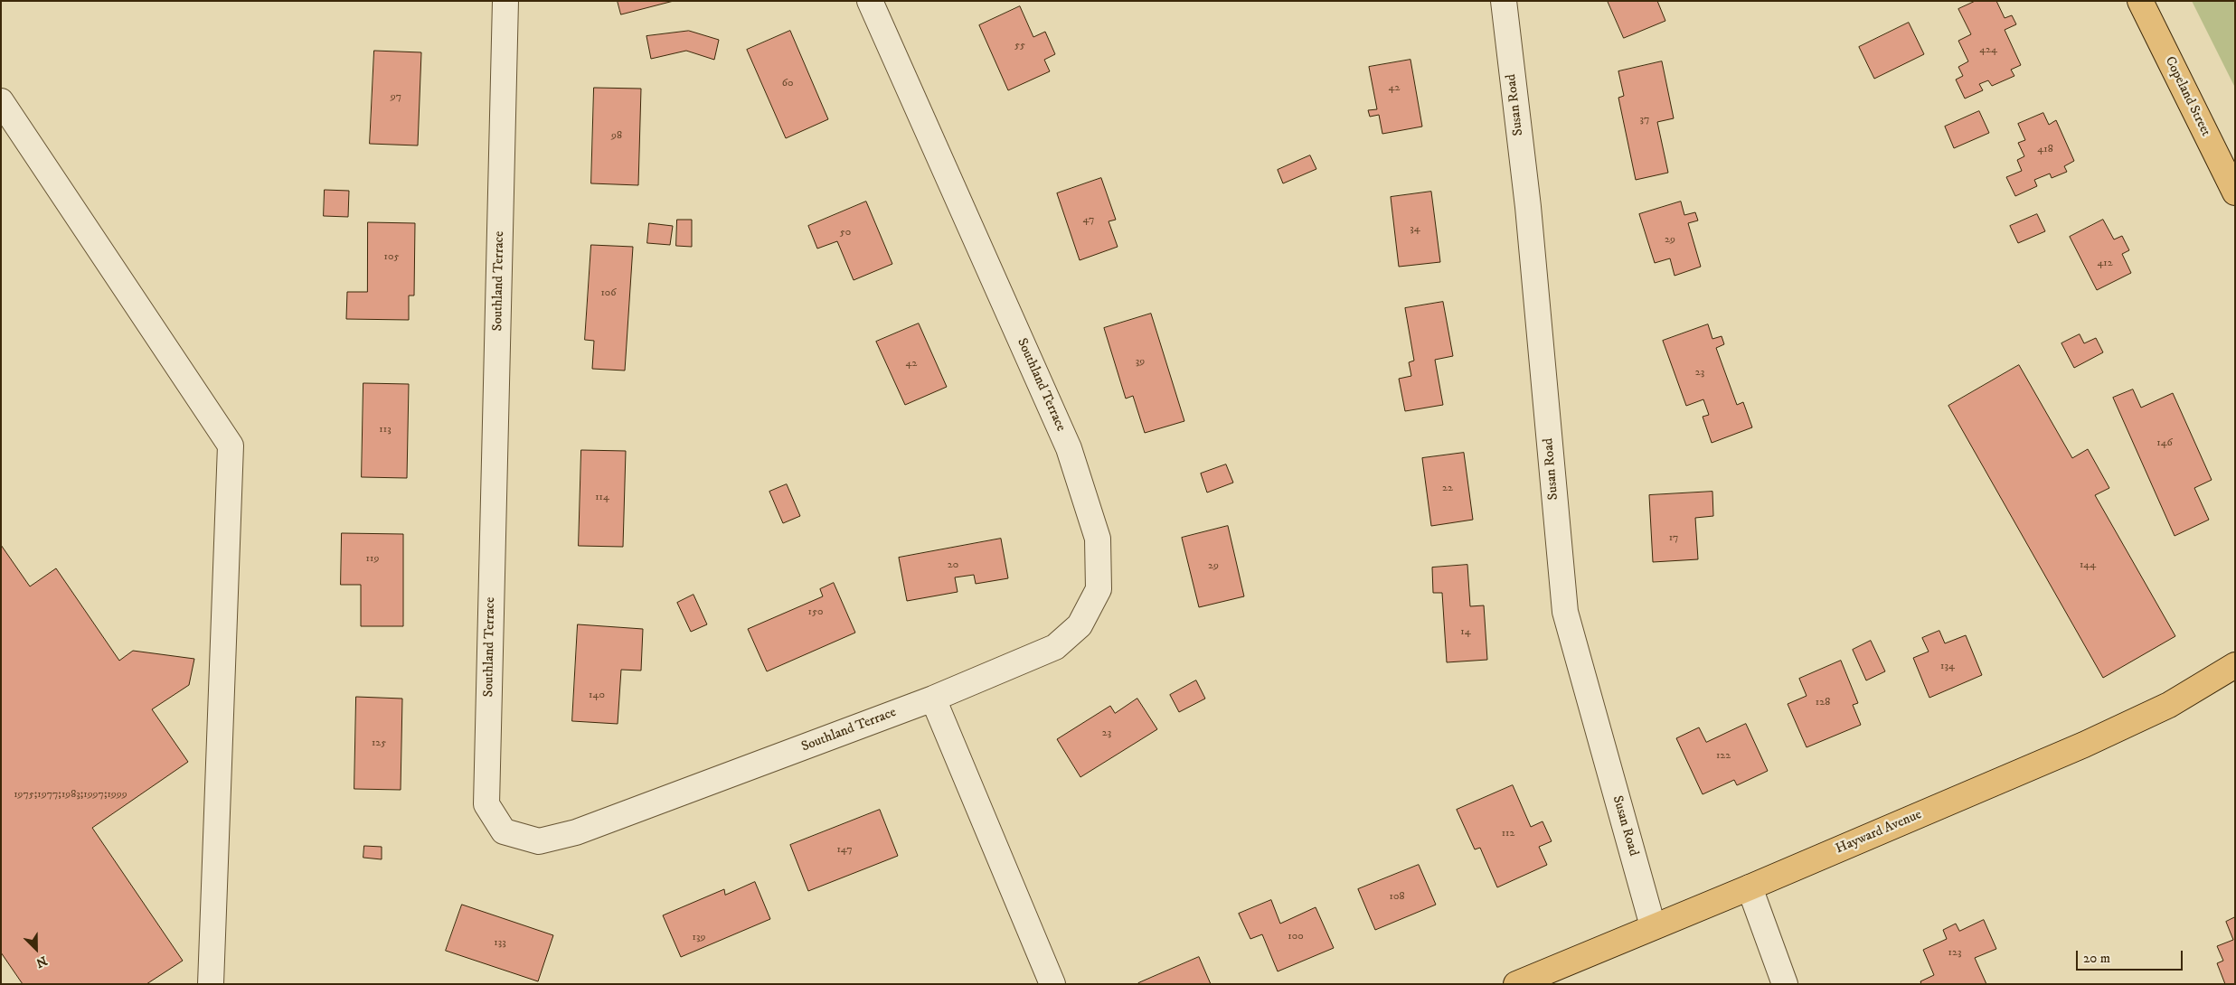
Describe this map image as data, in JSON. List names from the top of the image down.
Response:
{
  "streets": {
    "main road": ["Copeland Street", "Hayward Avenue"],
    "street": ["Susan Road", "Southland Terrace"]
  },
  "crossings": [
    ["Susan Road", "Hayward Avenue"]
  ],
  "house_numbers": [
    "55",
    "424",
    "60",
    "42",
    "97",
    "37",
    "98",
    "418",
    "47",
    "34",
    "50",
    "29",
    "105",
    "412",
    "106",
    "39",
    "42",
    "23",
    "113",
    "146",
    "22",
    "114",
    "17",
    "119",
    "20",
    "144",
    "29",
    "150",
    "14",
    "134",
    "140",
    "128",
    "23",
    "125",
    "122",
    "1975;1977;1983;1997;1999",
    "112",
    "147",
    "108",
    "100",
    "139",
    "133",
    "123"
  ],
  "scale_bar": "20 m",
  "north": "bottom right"
}
